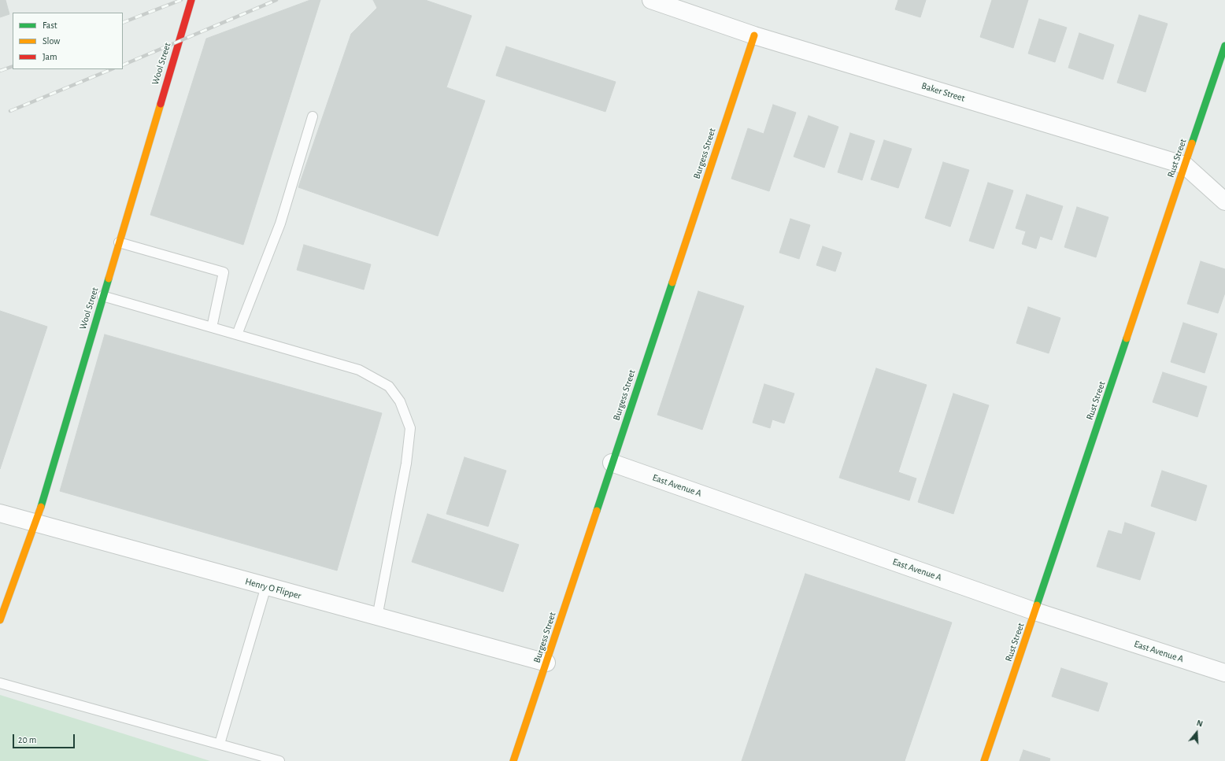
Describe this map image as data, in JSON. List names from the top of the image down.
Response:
{
  "streets": {
    "street": [
      "Wool Street",
      "Baker Street",
      "Burgess Street",
      "Rust Street",
      "East Avenue A",
      "Henry O Flipper"
    ]
  },
  "crossings": [
    ["Wool Street", "Henry O Flipper"],
    ["Baker Street", "Burgess Street"],
    ["Baker Street", "Rust Street"],
    ["Burgess Street", "East Avenue A"],
    ["Burgess Street", "Henry O Flipper"],
    ["Rust Street", "East Avenue A"]
  ],
  "legend": ["Fast", "Slow", "Jam"],
  "scale_bar": "20 m",
  "north": "top"
}
